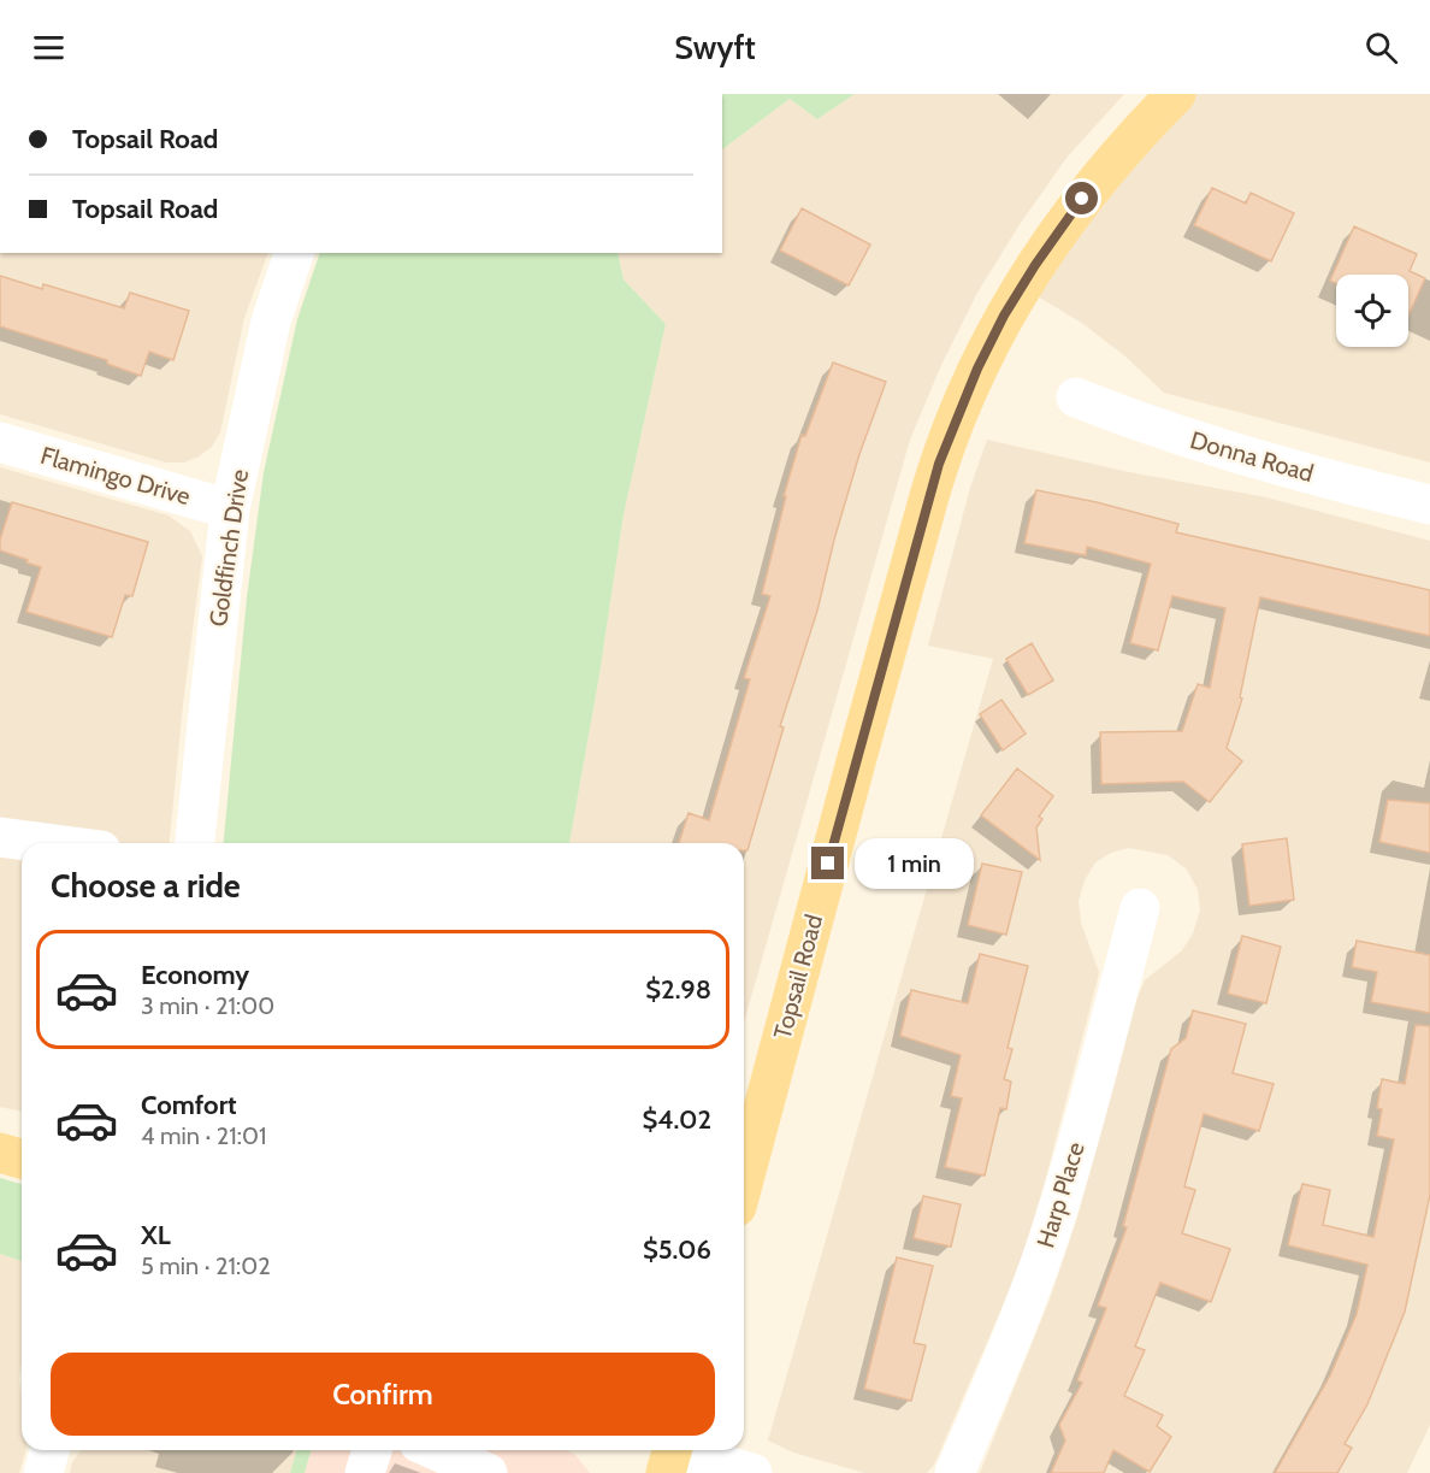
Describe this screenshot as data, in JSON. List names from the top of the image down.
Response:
{
  "streets": {
    "main road": ["Topsail Road"],
    "street": [
      "Donna Road",
      "Flamingo Drive",
      "Goldfinch Drive",
      "Harp Place"
    ]
  },
  "crossings": [
    ["Flamingo Drive", "Goldfinch Drive"]
  ],
  "page": {
    "header": "Swyft",
    "banner": ["Topsail Road", "Topsail Road"],
    "bubble": "1 min",
    "heading": "Choose a ride",
    "list": [
      {
        "name": "Economy",
        "note": "3 min · 21:00",
        "value": "$2.98"
      },
      {
        "name": "Comfort",
        "note": "4 min · 21:01",
        "value": "$4.02"
      },
      {
        "name": "XL",
        "note": "5 min · 21:02",
        "value": "$5.06"
      }
    ],
    "buttons": "Confirm"
  }
}
